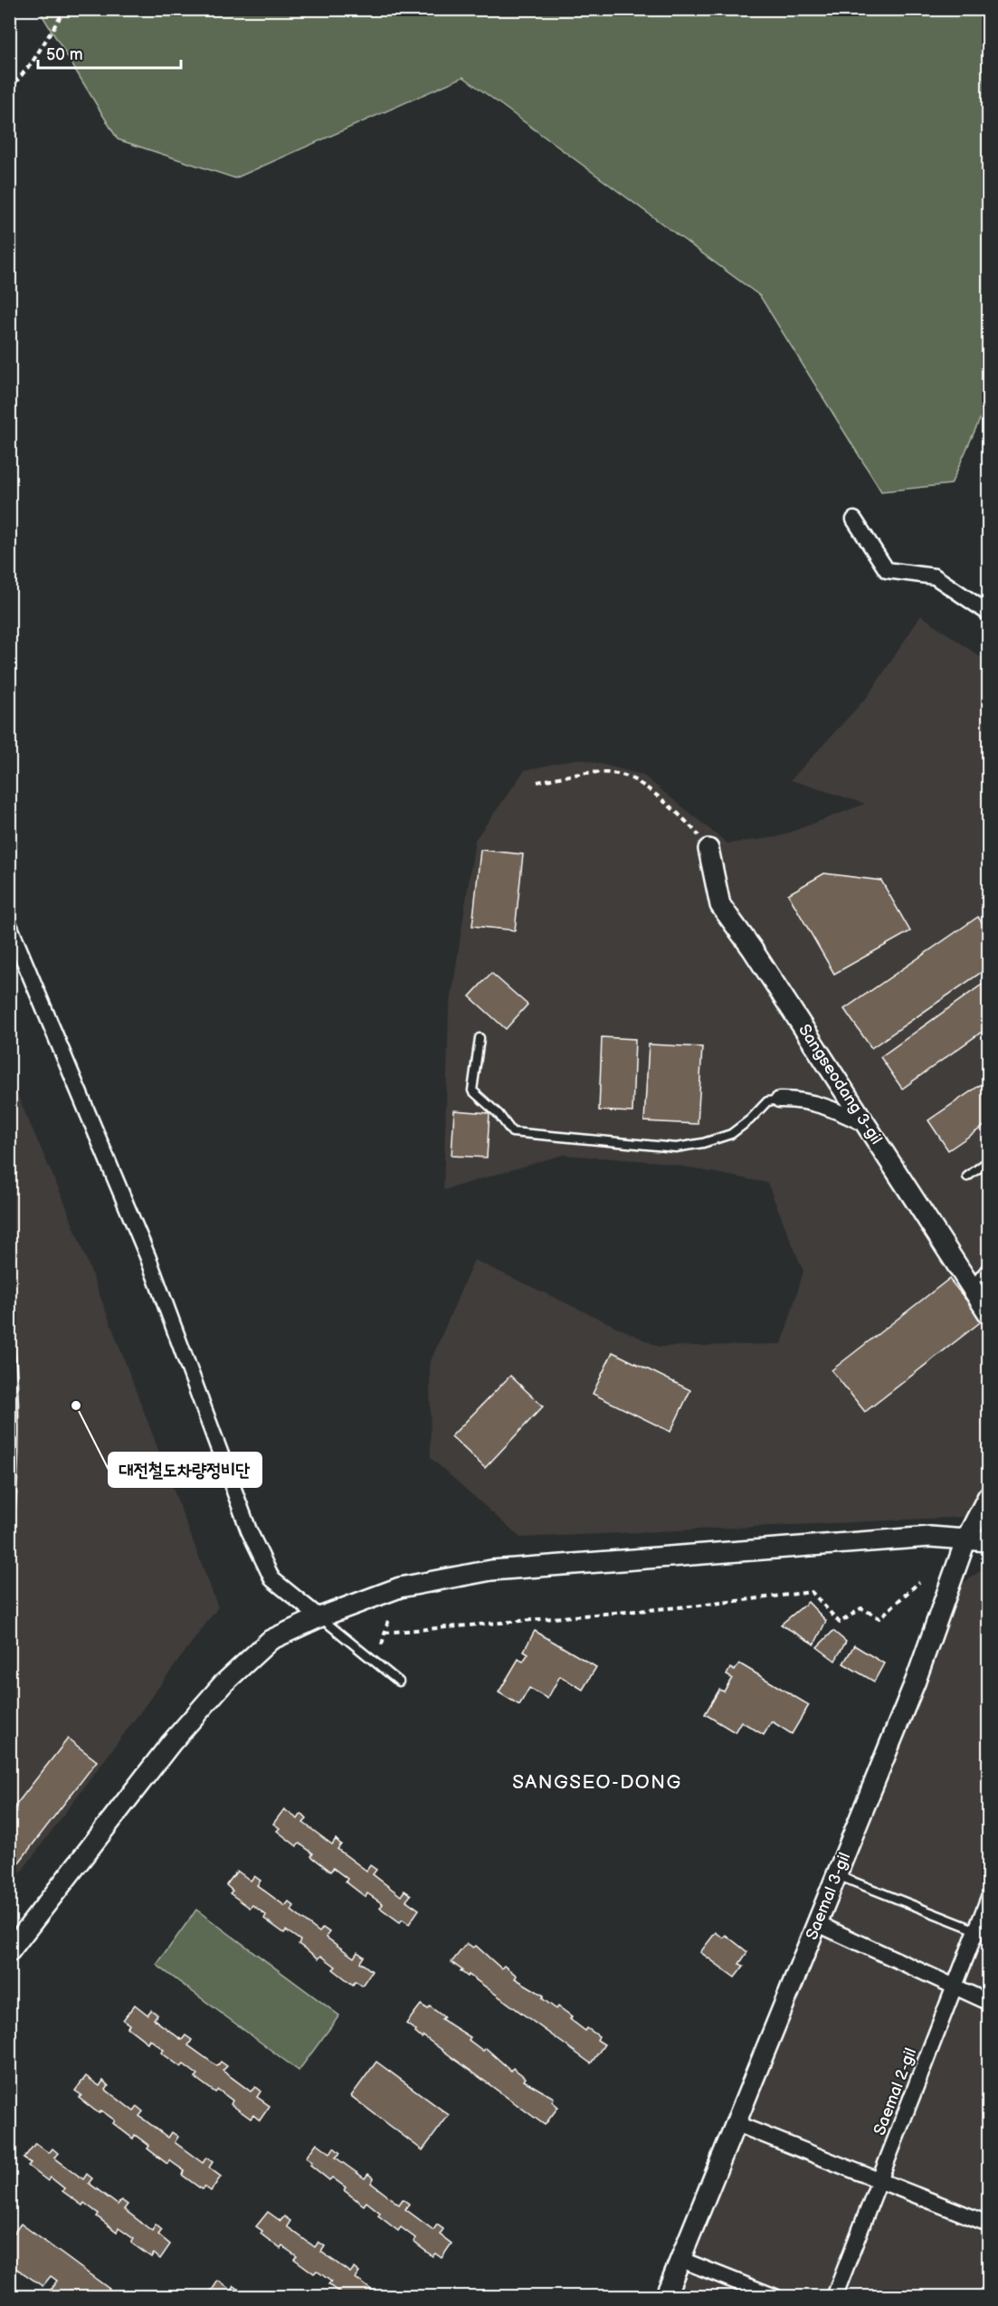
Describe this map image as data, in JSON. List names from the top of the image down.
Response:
{
  "streets": {
    "street": ["Sangseodang 3-gil", "Saemal 3-gil", "Saemal 2-gil"]
  },
  "districts": ["SANGSEO-DONG"],
  "places": ["대전철도차량정비단"],
  "scale_bar": "50 m"
}
